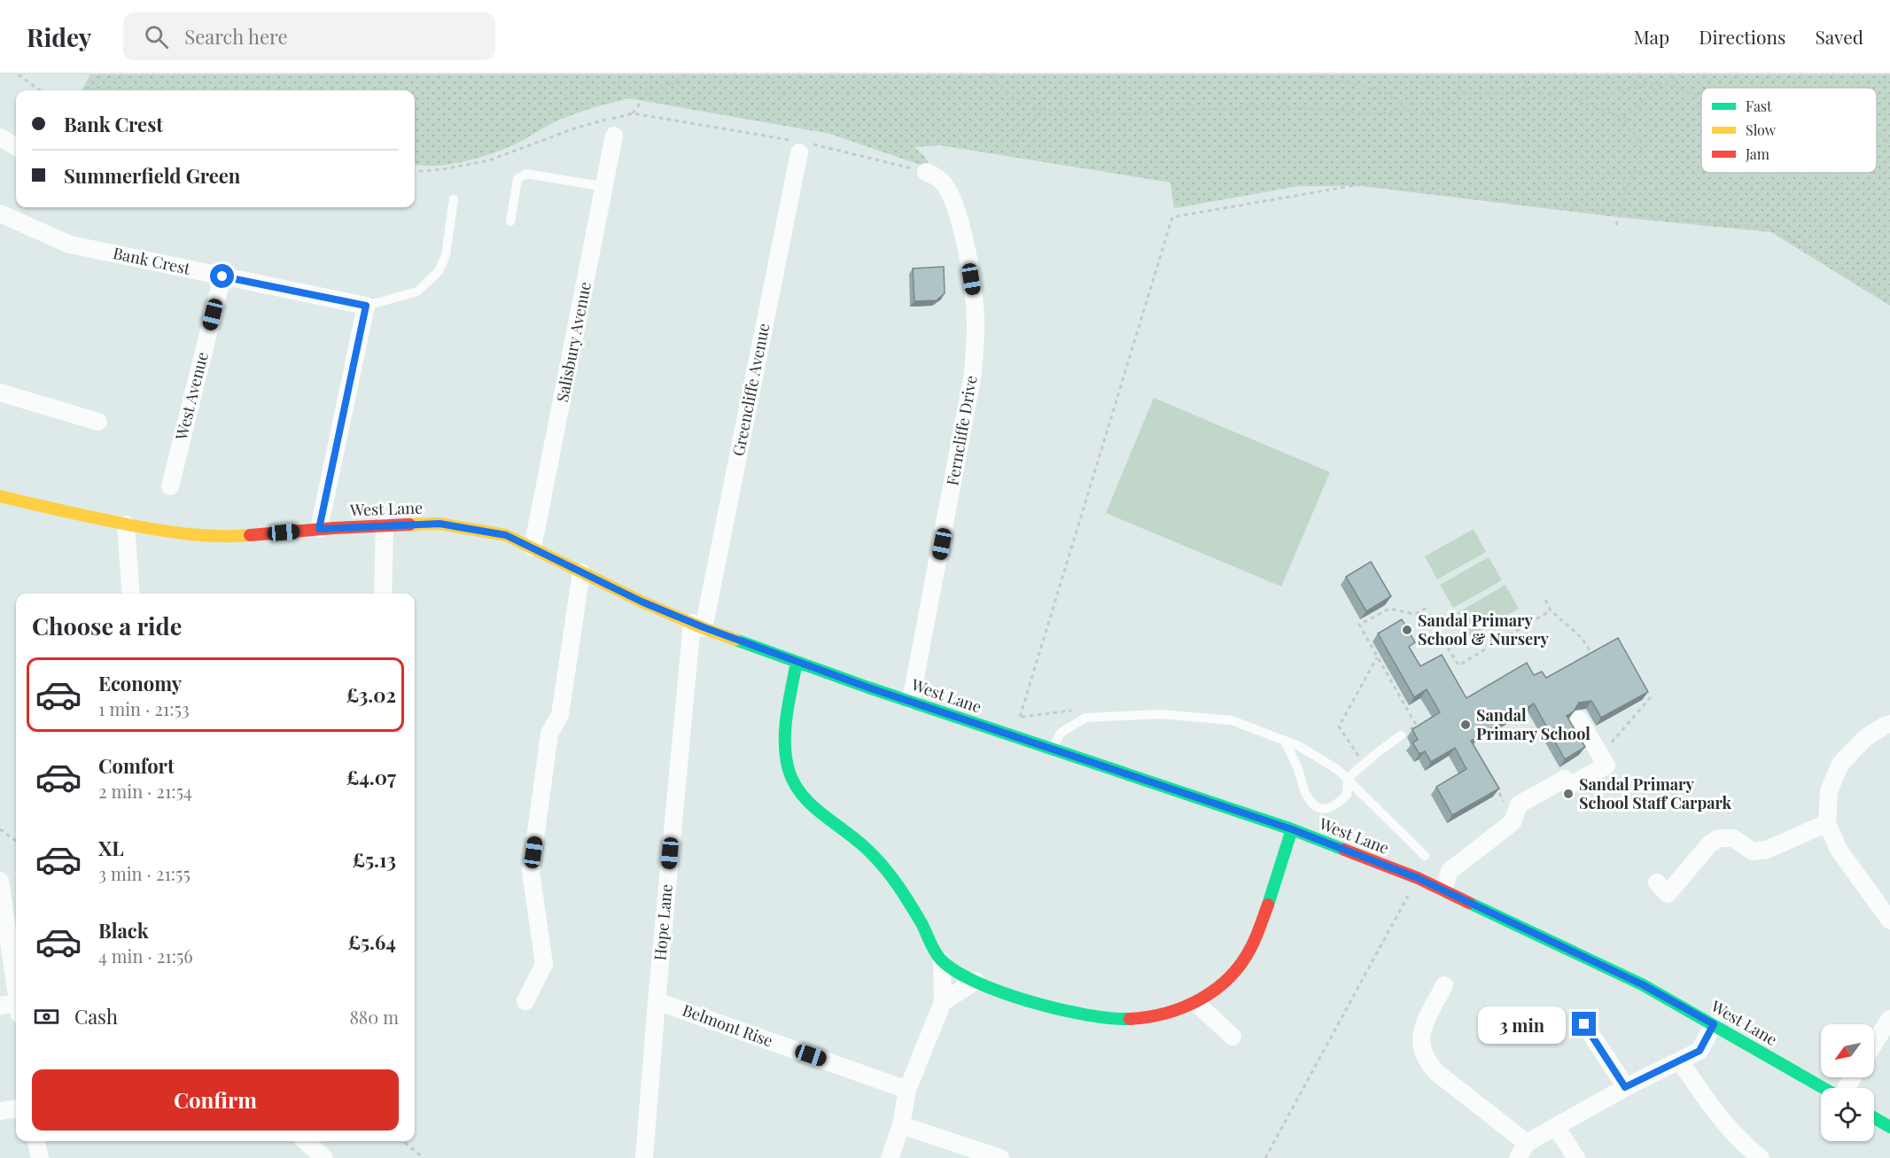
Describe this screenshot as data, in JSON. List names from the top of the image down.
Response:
{
  "streets": {
    "street": [
      "Bank Crest",
      "Salisbury Avenue",
      "Greencliffe Avenue",
      "West Avenue",
      "Ferncliffe Drive",
      "West Lane",
      "Hope Lane",
      "Belmont Rise"
    ]
  },
  "crossings": [
    ["Bank Crest", "West Avenue"],
    ["Salisbury Avenue", "West Lane"],
    ["Greencliffe Avenue", "West Lane"],
    ["Greencliffe Avenue", "Hope Lane"],
    ["Ferncliffe Drive", "West Lane"],
    ["West Lane", "Hope Lane"],
    ["Hope Lane", "Belmont Rise"]
  ],
  "places": ["Sandal Primary School & Nursery", "Sandal Primary School", "Sandal Primary School Staff Carpark"],
  "legend": ["Fast", "Slow", "Jam"],
  "north": "bottom left",
  "page": {
    "header": "Ridey",
    "search": "Search here",
    "nav": ["Map", "Directions", "Saved"],
    "banner": ["Bank Crest", "Summerfield Green"],
    "heading": "Choose a ride",
    "list": [
      {
        "name": "Economy",
        "note": "1 min · 21:53",
        "value": "£3.02"
      },
      {
        "name": "Comfort",
        "note": "2 min · 21:54",
        "value": "£4.07"
      },
      {
        "name": "XL",
        "note": "3 min · 21:55",
        "value": "£5.13"
      },
      {
        "name": "Black",
        "note": "4 min · 21:56",
        "value": "£5.64"
      }
    ],
    "pay": ["Cash", "880 m"],
    "bubble": "3 min",
    "buttons": "Confirm"
  }
}
